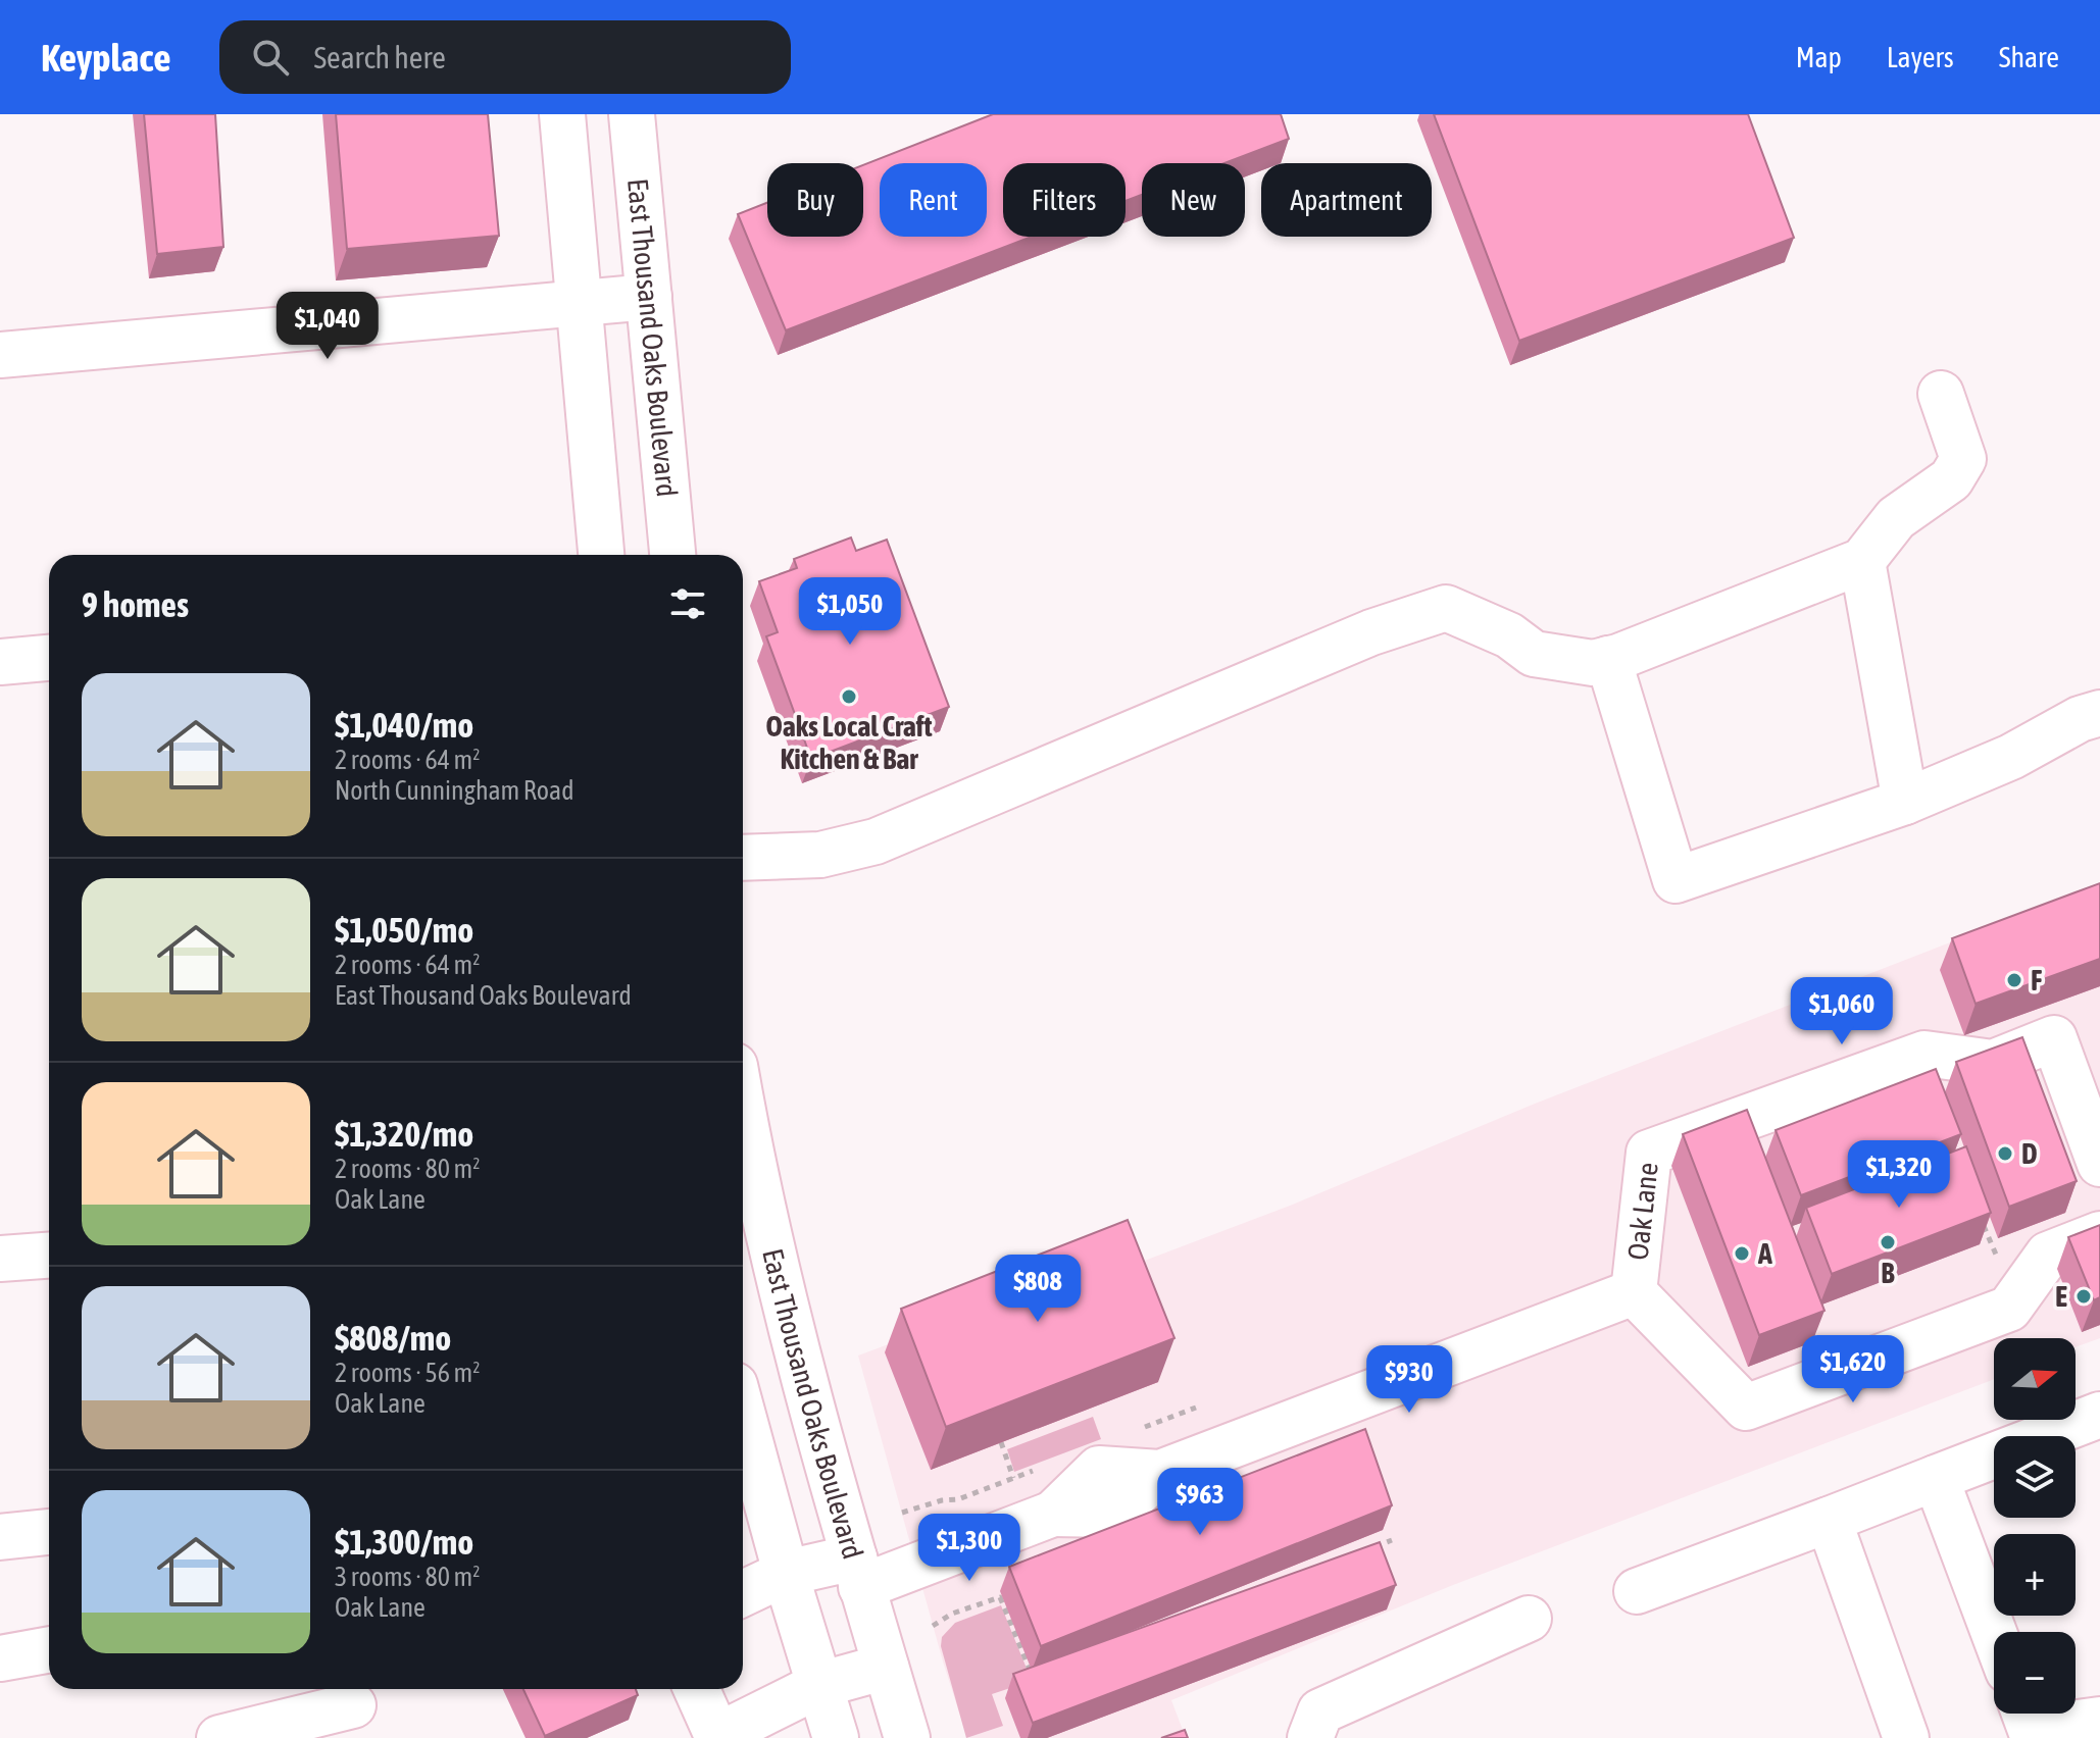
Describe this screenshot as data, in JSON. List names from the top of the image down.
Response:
{
  "streets": {
    "street": ["East Thousand Oaks Boulevard", "Oak Lane"]
  },
  "crossings": [
    ["East Thousand Oaks Boulevard", "Oak Lane"]
  ],
  "places": [
    "Oaks Local Craft Kitchen & Bar",
    "F",
    "D",
    "B",
    "A",
    "E"
  ],
  "north": "right",
  "page": {
    "header": "Keyplace",
    "search": "Search here",
    "nav": ["Map", "Layers", "Share"],
    "chip": [
      "Buy",
      "Rent",
      "Filters",
      "New",
      "Apartment"
    ],
    "price": [
      "$1,040",
      "$1,050",
      "$1,060",
      "$1,320",
      "$808",
      "$1,620",
      "$930",
      "$963",
      "$1,300"
    ],
    "heading": "9 homes",
    "list": [
      {
        "name": "$1,040/mo",
        "note": "2 rooms · 64 m² · North Cunningham Road"
      },
      {
        "name": "$1,050/mo",
        "note": "2 rooms · 64 m² · East Thousand Oaks Boulevard"
      },
      {
        "name": "$1,320/mo",
        "note": "2 rooms · 80 m² · Oak Lane"
      },
      {
        "name": "$808/mo",
        "note": "2 rooms · 56 m² · Oak Lane"
      },
      {
        "name": "$1,300/mo",
        "note": "3 rooms · 80 m² · Oak Lane"
      }
    ],
    "map_buttons": ["+", "−"]
  }
}
